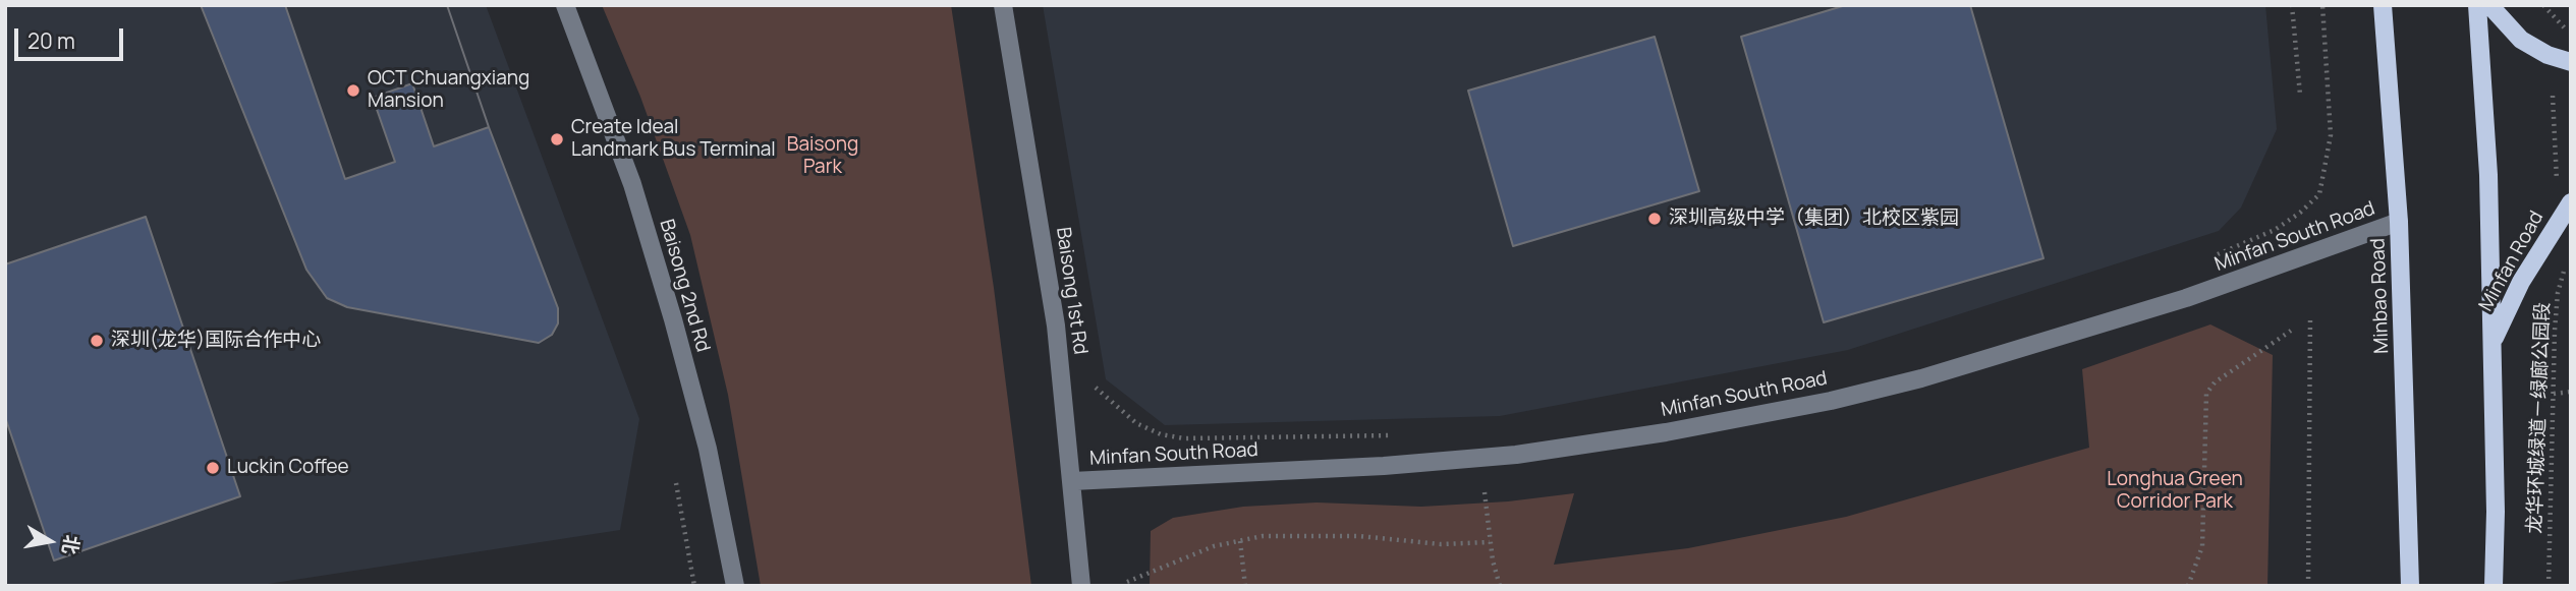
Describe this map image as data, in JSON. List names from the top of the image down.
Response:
{
  "streets": {
    "main road": ["Minfan Road", "Minbao Road"],
    "street": ["Minfan South Road", "Baisong 2nd Rd", "Baisong 1st Rd"],
    "path": ["龙华环城绿道－绿廊公园段"]
  },
  "crossings": [
    ["Minfan South Road", "Baisong 1st Rd"],
    ["Minfan South Road", "Minbao Road"]
  ],
  "parks": ["Baisong Park", "Longhua Green Corridor Park"],
  "places": [
    "OCT Chuangxiang Mansion",
    "Create Ideal Landmark Bus Terminal",
    "深圳高级中学（集团）北校区紫园",
    "深圳(龙华)国际合作中心",
    "Luckin Coffee"
  ],
  "scale_bar": "20 m",
  "north": "right"
}
